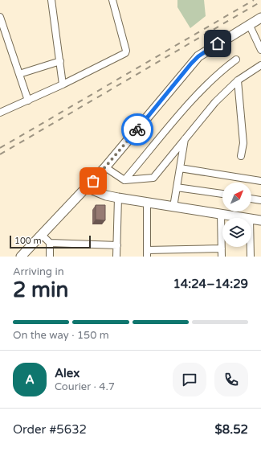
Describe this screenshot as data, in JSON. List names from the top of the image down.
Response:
{
  "scale_bar": "100 m",
  "north": "top right",
  "page": {
    "scale": "100 m",
    "heading": ["2 min", "Arriving in", "14:24–14:29"],
    "panel": [
      "Alex",
      "Courier · 4.7",
      "Order #5632",
      "$8.52"
    ],
    "bar": "On the way · 150 m",
    "round": "A"
  }
}
